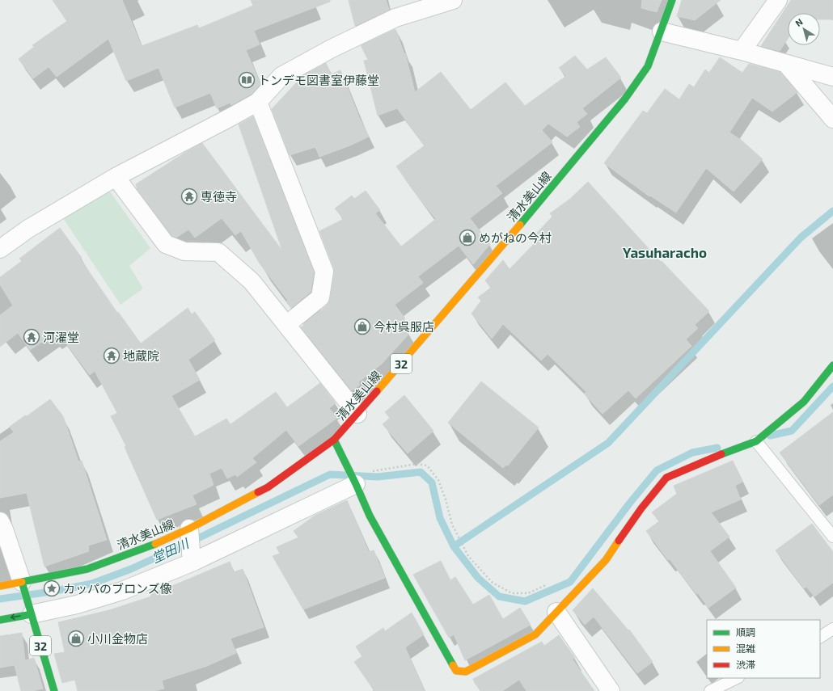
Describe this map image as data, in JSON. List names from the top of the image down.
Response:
{
  "streets": {
    "main road": ["清水美山線", "32"]
  },
  "crossings": [
    ["清水美山線", "32"]
  ],
  "districts": ["Yasuharacho"],
  "water": ["堂田川"],
  "places": {
    "library": ["トンデモ図書室伊藤堂"],
    "temple": ["専徳寺", "河濯堂", "地蔵院"],
    "shop": ["めがねの今村", "今村呉服店", "小川金物店"],
    "place": ["カッパのブロンズ像"]
  },
  "legend": ["順調", "混雑", "渋滞"],
  "north": "top left"
}
